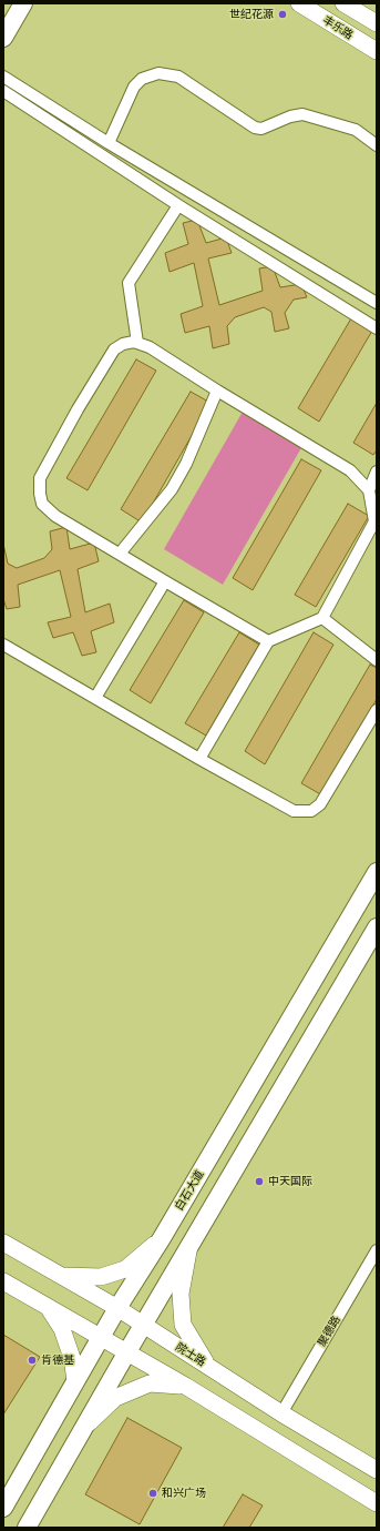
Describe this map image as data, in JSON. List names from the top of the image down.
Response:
{
  "streets": {
    "main road": ["丰乐路", "白石大道", "院士路"],
    "street": ["聚德路"]
  },
  "crossings": [
    ["白石大道", "院士路"],
    ["聚德路", "院士路"]
  ],
  "places": [
    "世纪花源",
    "中天国际",
    "肯德基",
    "和兴广场"
  ]
}
